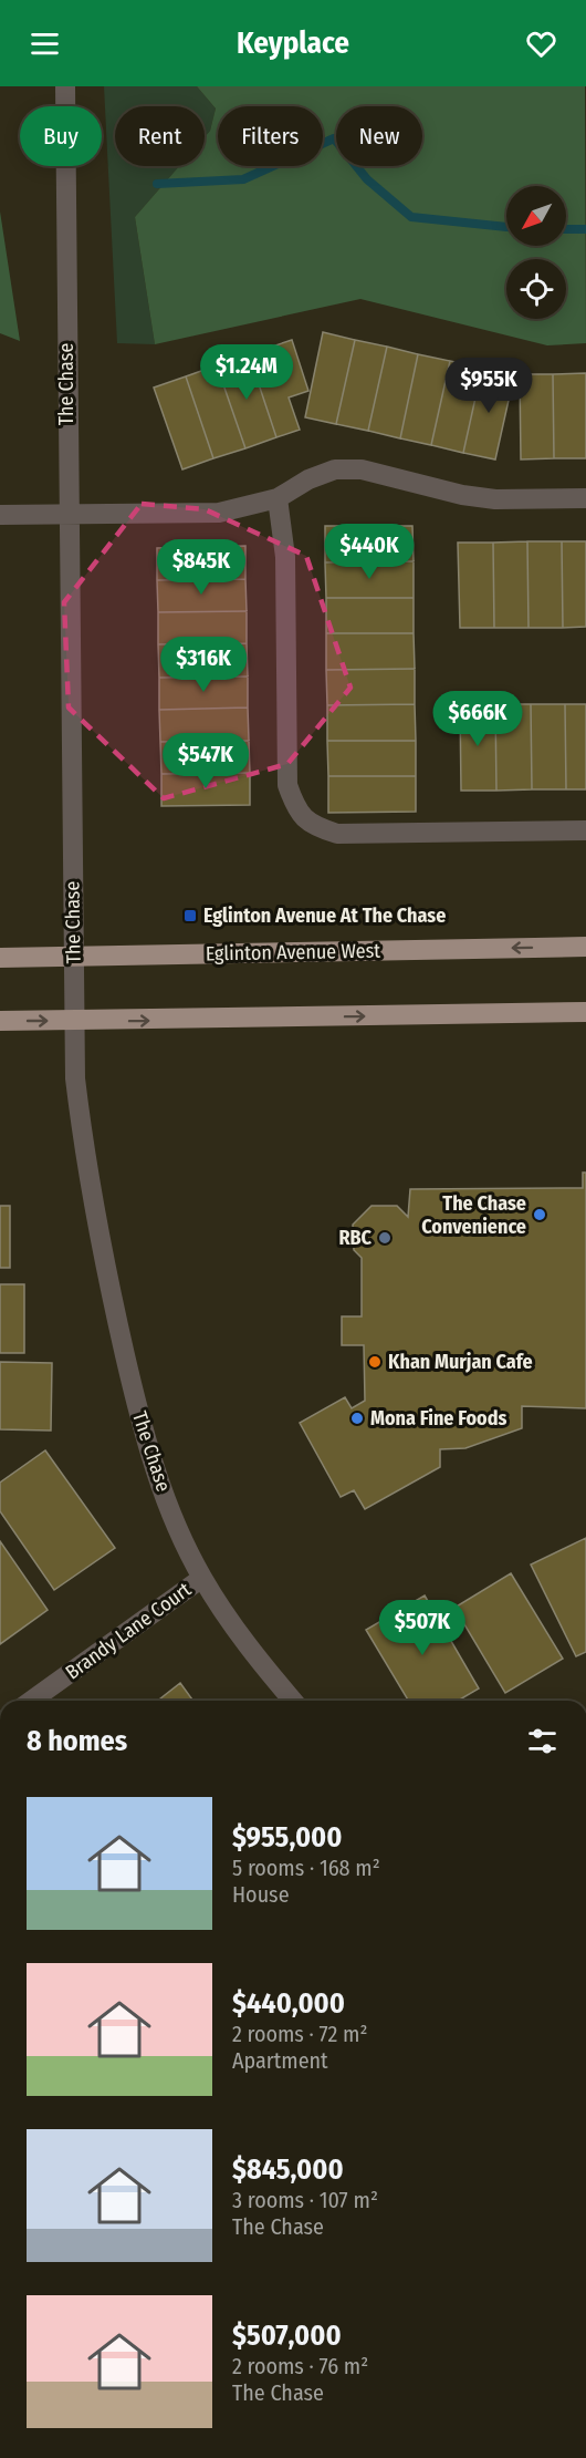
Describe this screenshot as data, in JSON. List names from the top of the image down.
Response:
{
  "streets": {
    "main road": ["Eglinton Avenue West"],
    "street": ["The Chase", "Brandy Lane Court"]
  },
  "crossings": [
    ["The Chase", "Eglinton Avenue West"],
    ["The Chase", "Brandy Lane Court"]
  ],
  "places": {
    "transit": ["Eglinton Avenue At The Chase"],
    "other": [
      "The Chase Convenience",
      "RBC",
      "Khan Murjan Cafe",
      "Mona Fine Foods"
    ]
  },
  "north": "bottom left",
  "page": {
    "header": "Keyplace",
    "chip": [
      "Buy",
      "Rent",
      "Filters",
      "New"
    ],
    "price": [
      "$1.24M",
      "$955K",
      "$440K",
      "$845K",
      "$316K",
      "$666K",
      "$547K",
      "$507K"
    ],
    "heading": "8 homes",
    "list": [
      {
        "name": "$955,000",
        "note": "5 rooms · 168 m² · House"
      },
      {
        "name": "$440,000",
        "note": "2 rooms · 72 m² · Apartment"
      },
      {
        "name": "$845,000",
        "note": "3 rooms · 107 m² · The Chase"
      },
      {
        "name": "$507,000",
        "note": "2 rooms · 76 m² · The Chase"
      }
    ]
  }
}
